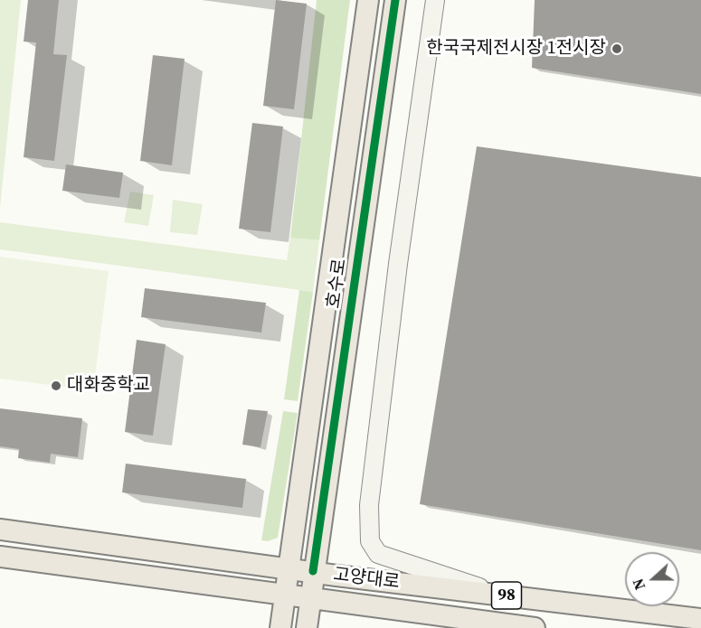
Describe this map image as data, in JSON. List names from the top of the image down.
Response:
{
  "streets": {
    "main road": ["호수로", "고양대로", "98"]
  },
  "crossings": [
    ["호수로", "고양대로"]
  ],
  "places": ["한국국제전시장 1전시장", "대화중학교"],
  "north": "left"
}
